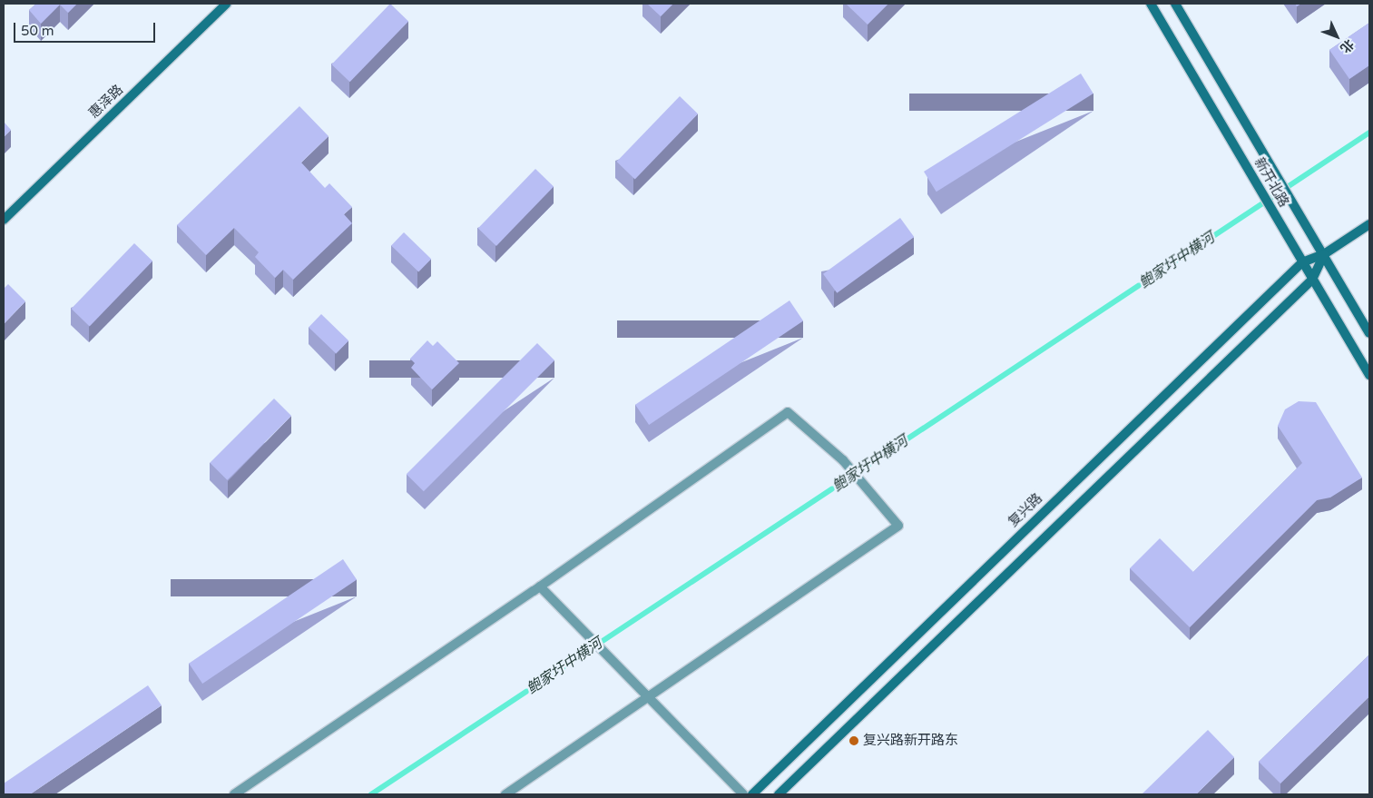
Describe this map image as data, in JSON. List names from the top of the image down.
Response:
{
  "streets": {
    "street": ["惠泽路", "新开北路", "复兴路"]
  },
  "crossings": [
    ["新开北路", "复兴路"]
  ],
  "water": ["鲍家圩中横河"],
  "places": ["复兴路新开路东"],
  "scale_bar": "50 m",
  "north": "bottom right"
}
